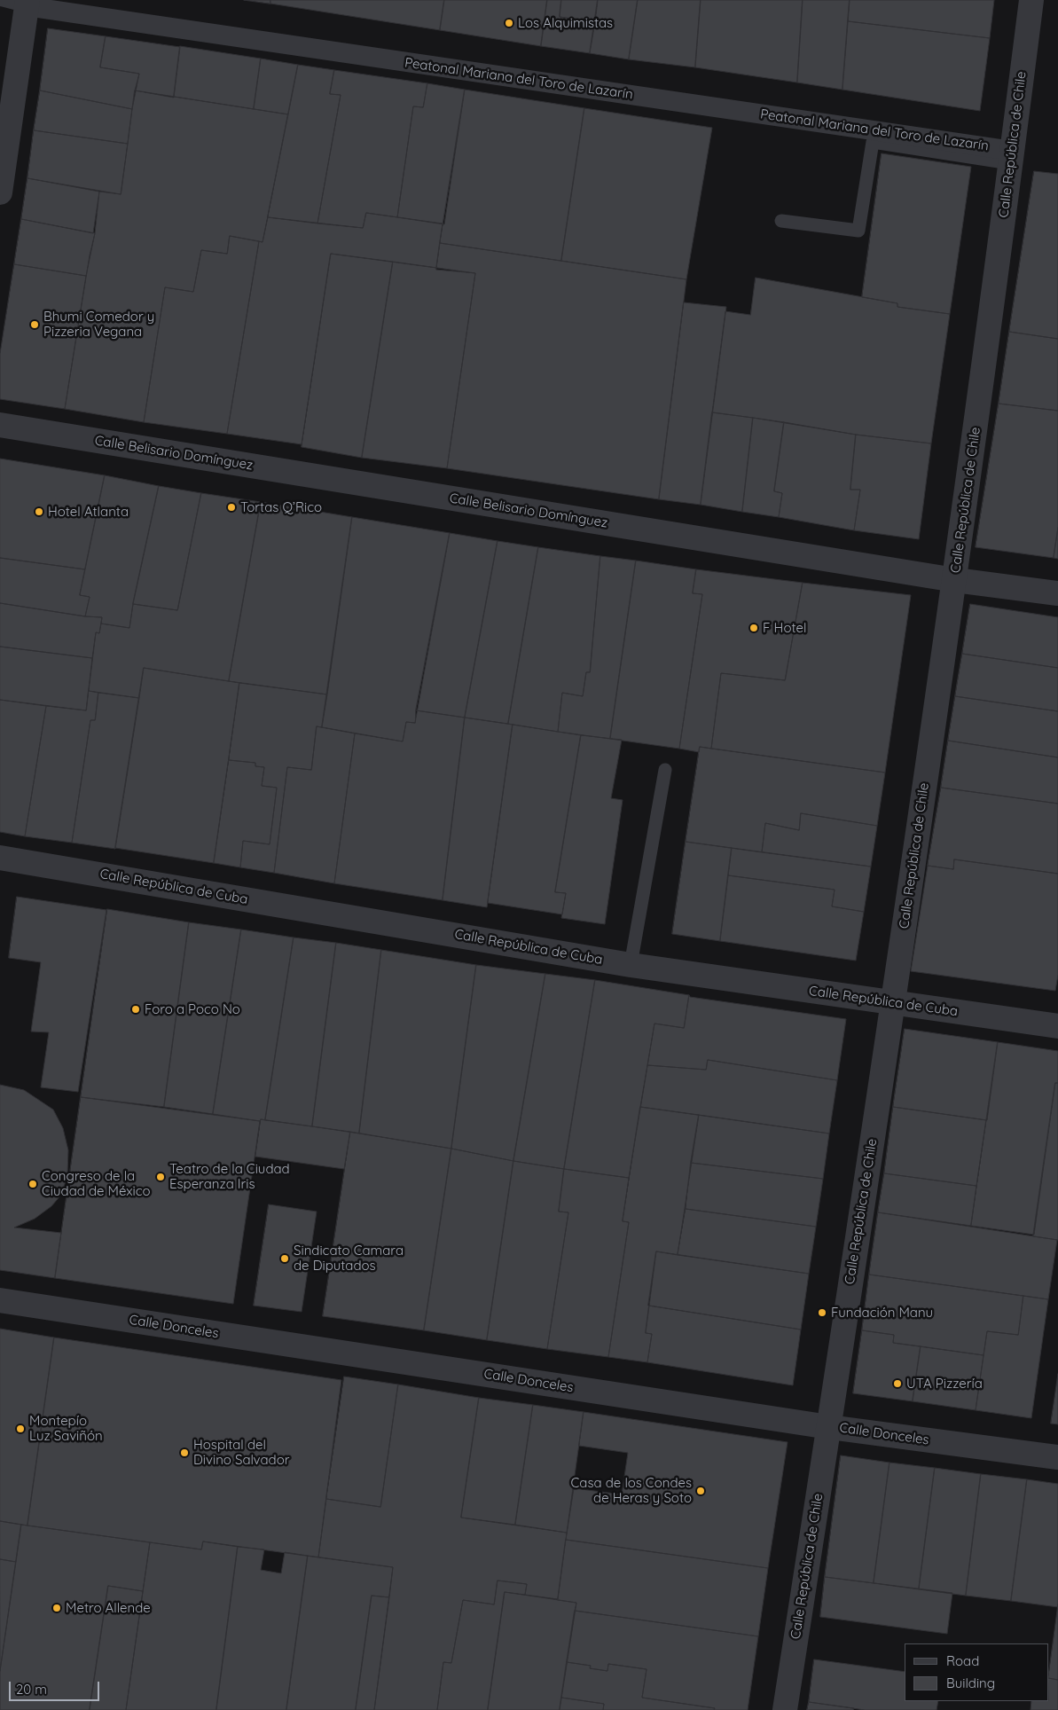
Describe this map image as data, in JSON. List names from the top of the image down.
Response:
{
  "streets": {
    "street": [
      "Peatonal Mariana del Toro de Lazarín",
      "Calle República de Chile",
      "Calle Belisario Domínguez",
      "Calle República de Cuba",
      "Calle Donceles"
    ]
  },
  "crossings": [
    ["Peatonal Mariana del Toro de Lazarín", "Calle República de Chile"],
    ["Calle República de Chile", "Calle Belisario Domínguez"],
    ["Calle República de Chile", "Calle República de Cuba"],
    ["Calle República de Chile", "Calle Donceles"]
  ],
  "places": [
    "Los Alquimistas",
    "Bhumi Comedor y Pizzeria Vegana",
    "Tortas Q’Rico",
    "Hotel Atlanta",
    "F Hotel",
    "Foro a Poco No",
    "Teatro de la Ciudad Esperanza Iris",
    "Congreso de la Ciudad de México",
    "Sindicato Camara de Diputados",
    "Fundación Manu",
    "UTA Pizzería",
    "Montepío Luz Saviñón",
    "Hospital del Divino Salvador",
    "Casa de los Condes de Heras y Soto",
    "Metro Allende"
  ],
  "legend": ["Road", "Building"],
  "scale_bar": "20 m"
}
